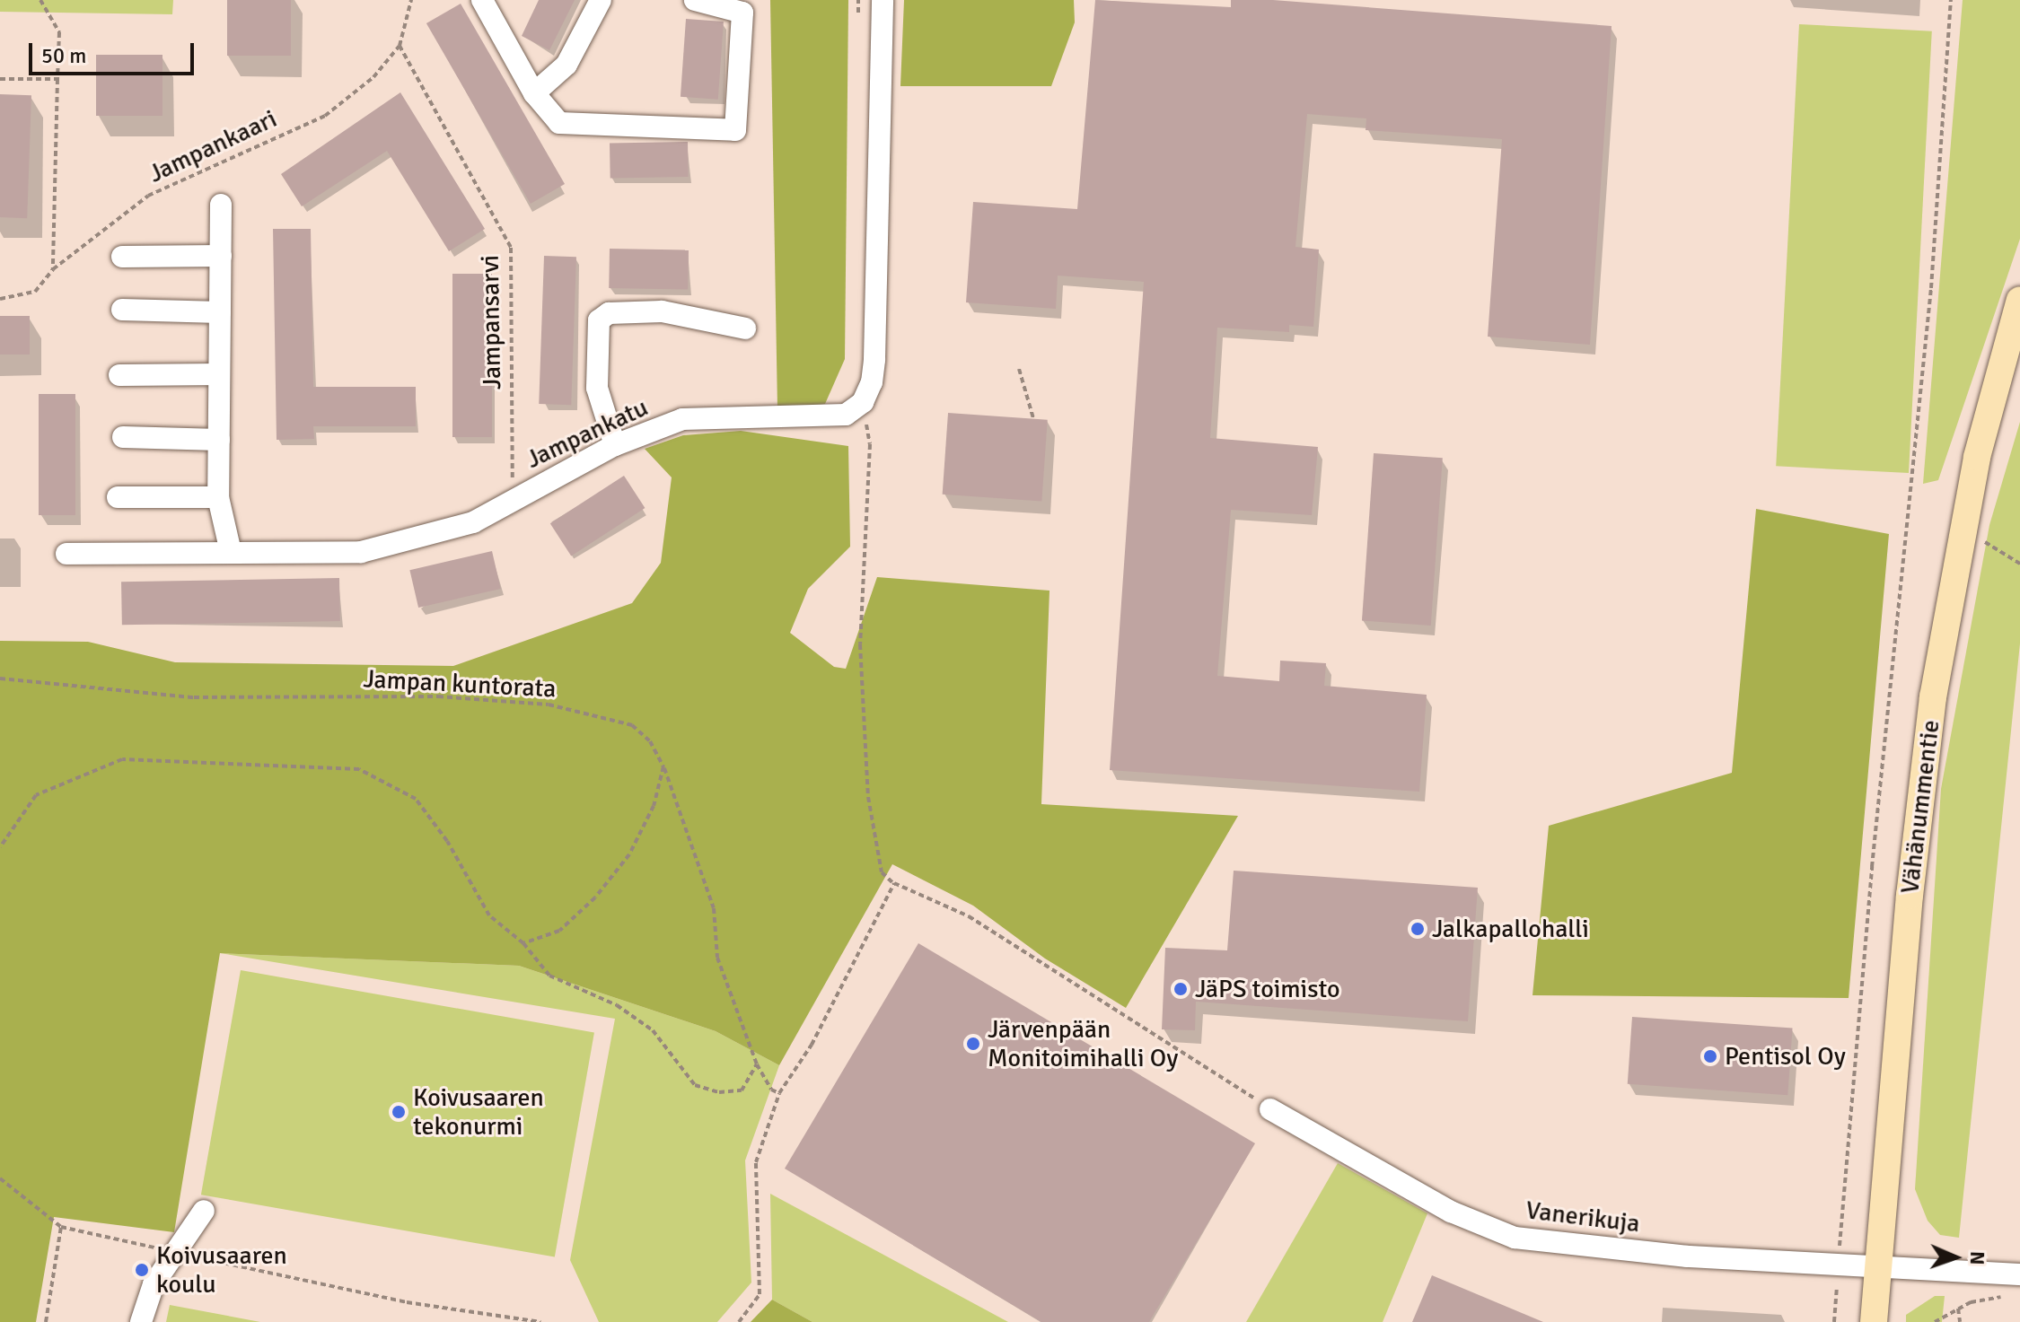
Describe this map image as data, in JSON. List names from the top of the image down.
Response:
{
  "streets": {
    "main road": ["Vähänummentie"],
    "street": ["Jampankatu", "Vanerikuja"],
    "path": ["Jampankaari", "Jampansarvi", "Jampan kuntorata"]
  },
  "crossings": [
    ["Jampankaari", "Jampansarvi"],
    ["Jampansarvi", "Jampankatu"],
    ["Vähänummentie", "Vanerikuja"]
  ],
  "places": [
    "Jalkapallohalli",
    "JäPS toimisto",
    "Järvenpään Monitoimihalli Oy",
    "Pentisol Oy",
    "Koivusaaren tekonurmi",
    "Koivusaaren koulu"
  ],
  "scale_bar": "50 m",
  "north": "right"
}
